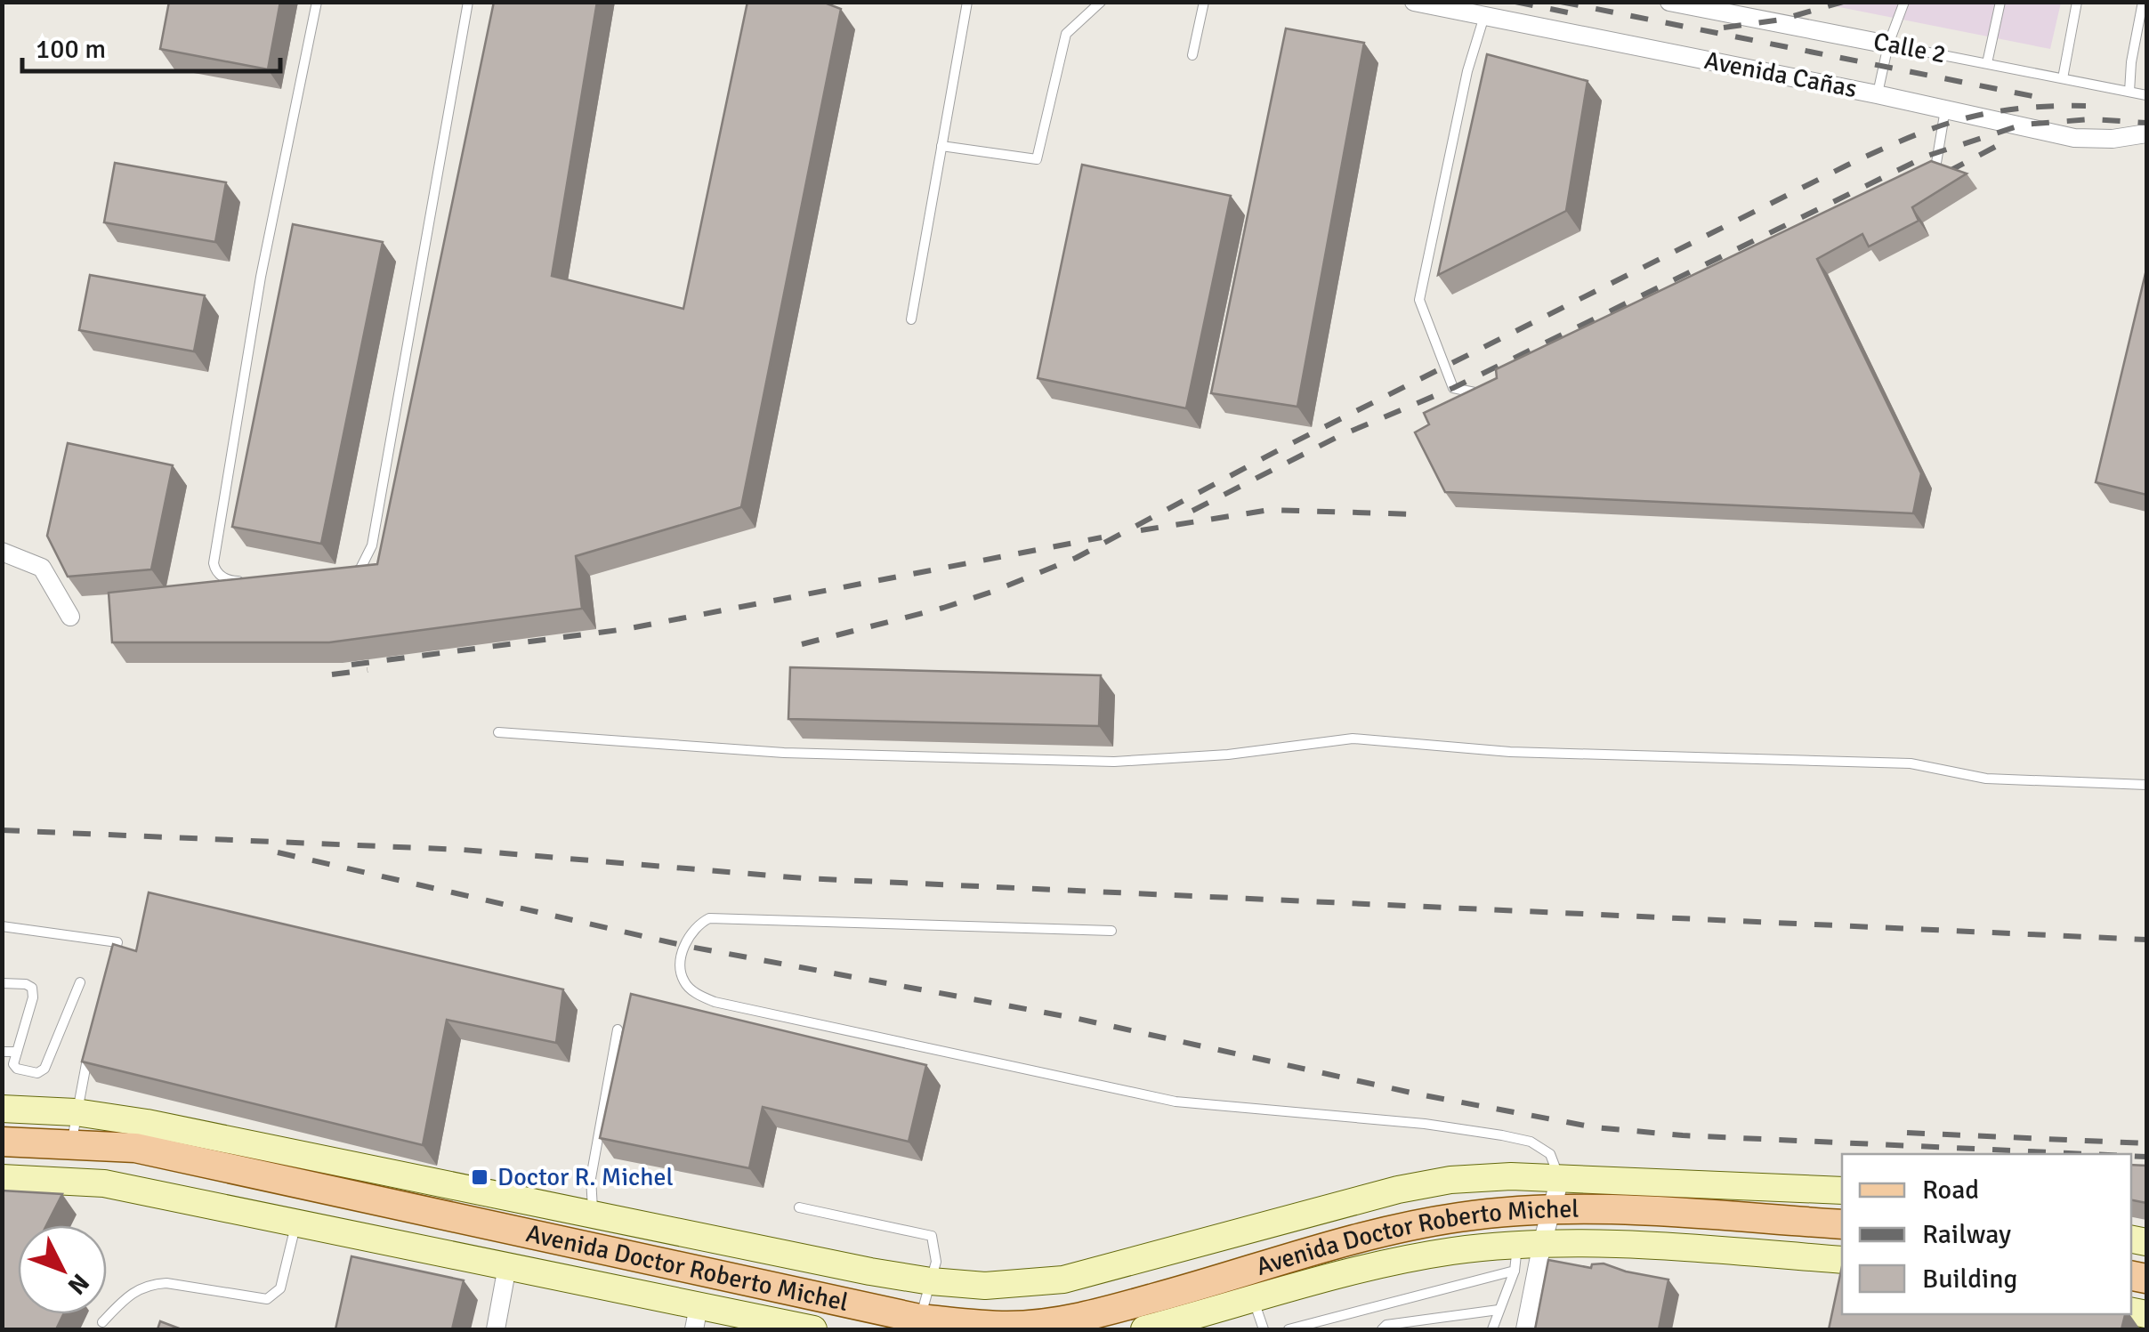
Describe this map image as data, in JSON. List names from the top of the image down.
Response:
{
  "streets": {
    "main road": ["Avenida Doctor Roberto Michel"],
    "street": ["Calle 2", "Avenida Cañas"]
  },
  "places": {
    "transit": ["Doctor R. Michel"]
  },
  "legend": ["Road", "Railway", "Building"],
  "scale_bar": "100 m",
  "north": "bottom right"
}
